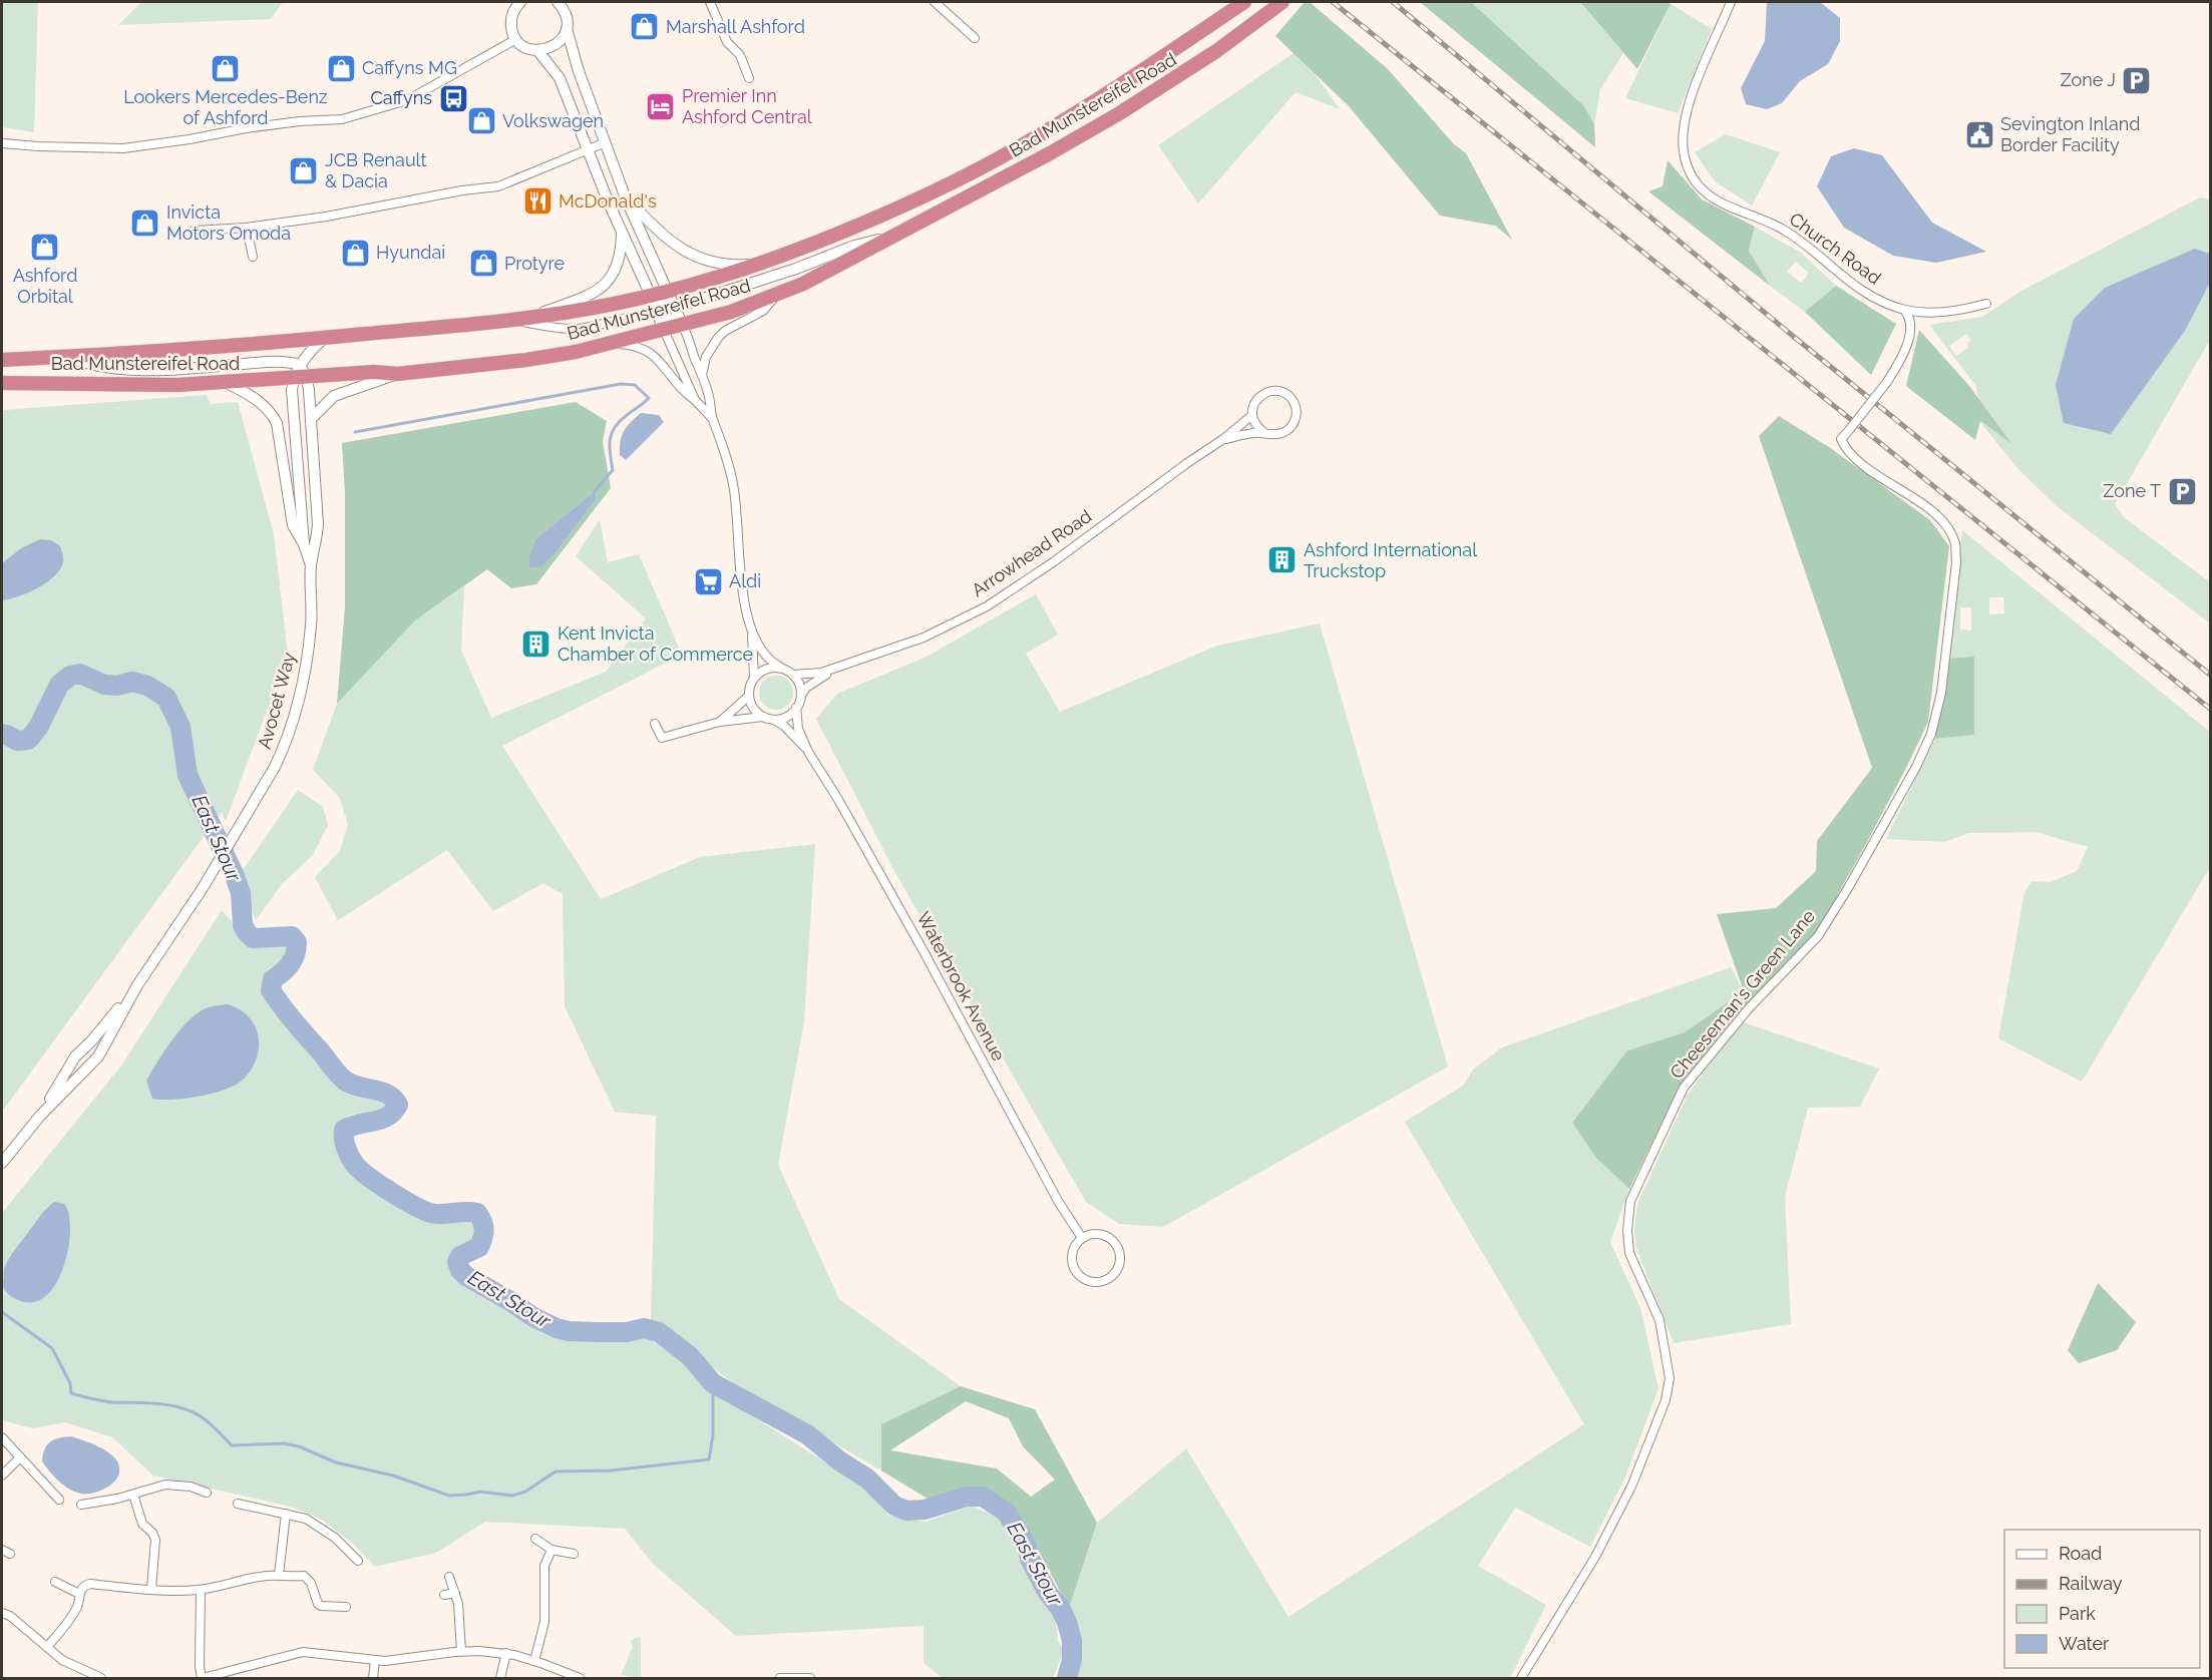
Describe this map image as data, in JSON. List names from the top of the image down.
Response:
{
  "streets": {
    "highway": ["Bad Munstereifel Road"],
    "street": [
      "Church Road",
      "Arrowhead Road",
      "Avocet Way",
      "Waterbrook Avenue",
      "Cheeseman's Green Lane"
    ]
  },
  "crossings": [
    ["Bad Munstereifel Road", "Avocet Way"],
    ["Church Road", "Cheeseman's Green Lane"],
    ["Arrowhead Road", "Waterbrook Avenue"]
  ],
  "water": ["East Stour"],
  "places": {
    "shop": [
      "Marshall Ashford",
      "Lookers Mercedes-Benz of Ashford",
      "Caffyns MG",
      "Volkswagen",
      "JCB Renault & Dacia",
      "Invicta Motors Omoda",
      "Ashford Orbital",
      "Hyundai",
      "Protyre"
    ],
    "parking": ["Zone J", "Zone T"],
    "bus stop": ["Caffyns"],
    "hotel": ["Premier Inn Ashford Central"],
    "public building": ["Sevington Inland Border Facility"],
    "restaurant": ["McDonald's"],
    "building": ["Ashford International Truckstop", "Kent Invicta Chamber of Commerce"],
    "supermarket": ["Aldi"]
  },
  "legend": [
    "Road",
    "Railway",
    "Park",
    "Water"
  ]
}
